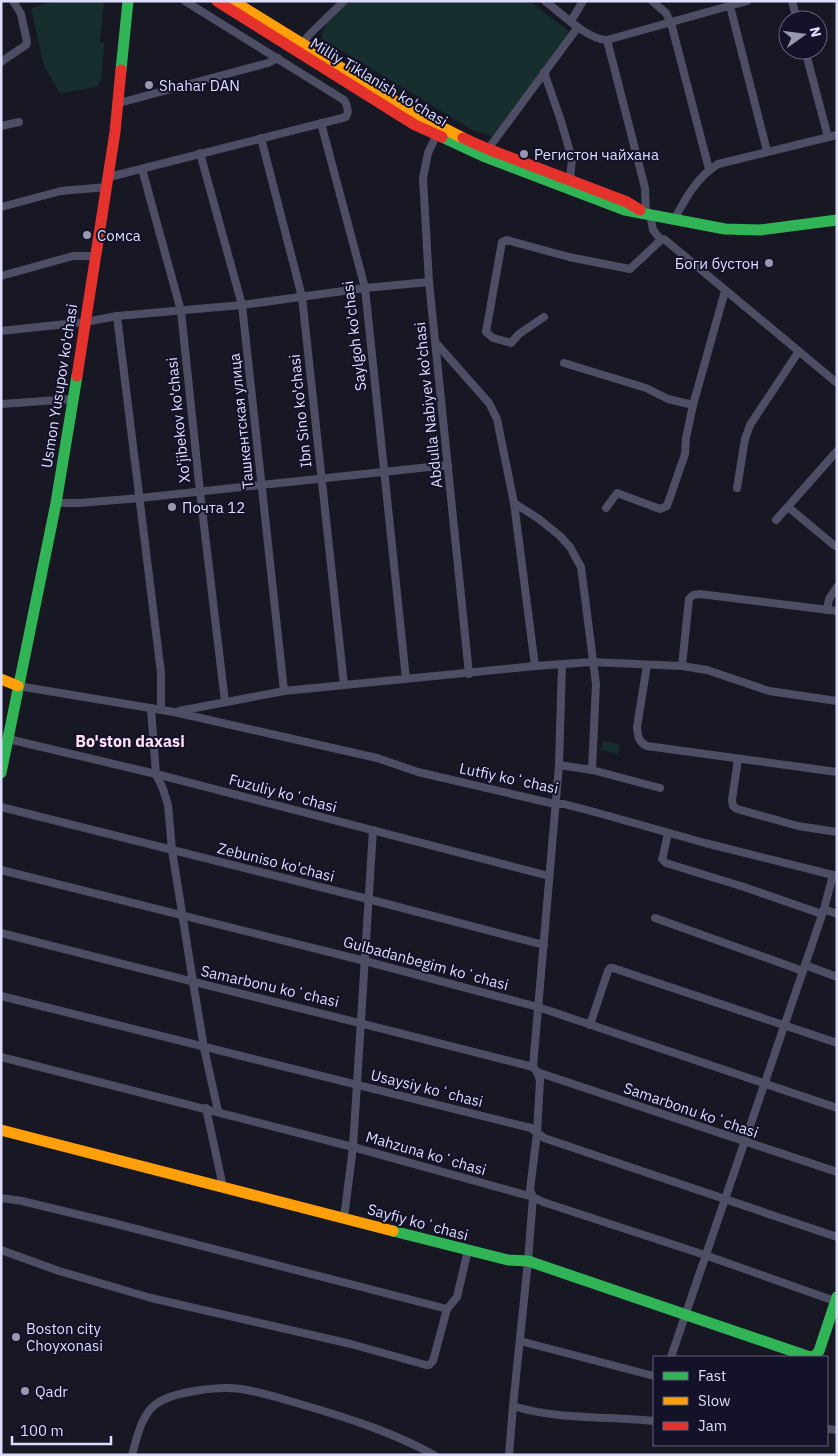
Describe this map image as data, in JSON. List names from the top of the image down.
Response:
{
  "streets": {
    "main road": ["Milliy Tiklanish ko'chasi", "Usmon Yusupov ko'chasi", "Sayfiy koʻchasi"],
    "street": [
      "Saylgoh ko'chasi",
      "Abdulla Nabiyev ko'chasi",
      "Ibn Sino ko'chasi",
      "Xo'jibekov ko'chasi",
      "Ташкентская улица",
      "Lutfiy koʻchasi",
      "Fuzuliy koʻchasi",
      "Zebuniso ko'chasi",
      "Gulbadanbegim koʻchasi",
      "Samarbonu koʻchasi",
      "Usaysiy koʻchasi",
      "Mahzuna koʻchasi"
    ]
  },
  "crossings": [
    ["Milliy Tiklanish ko'chasi", "Abdulla Nabiyev ko'chasi"],
    ["Usmon Yusupov ko'chasi", "Lutfiy koʻchasi"],
    ["Usmon Yusupov ko'chasi", "Fuzuliy koʻchasi"],
    ["Mahzuna koʻchasi", "Sayfiy koʻchasi"]
  ],
  "districts": ["Bo'ston daxasi"],
  "places": [
    "Shahar DAN",
    "Регистон чайхана",
    "Сомса",
    "Боги бустон",
    "Почта 12",
    "Boston city Choyxonasi",
    "Qadr"
  ],
  "legend": ["Fast", "Slow", "Jam"],
  "scale_bar": "100 m",
  "north": "right"
}
